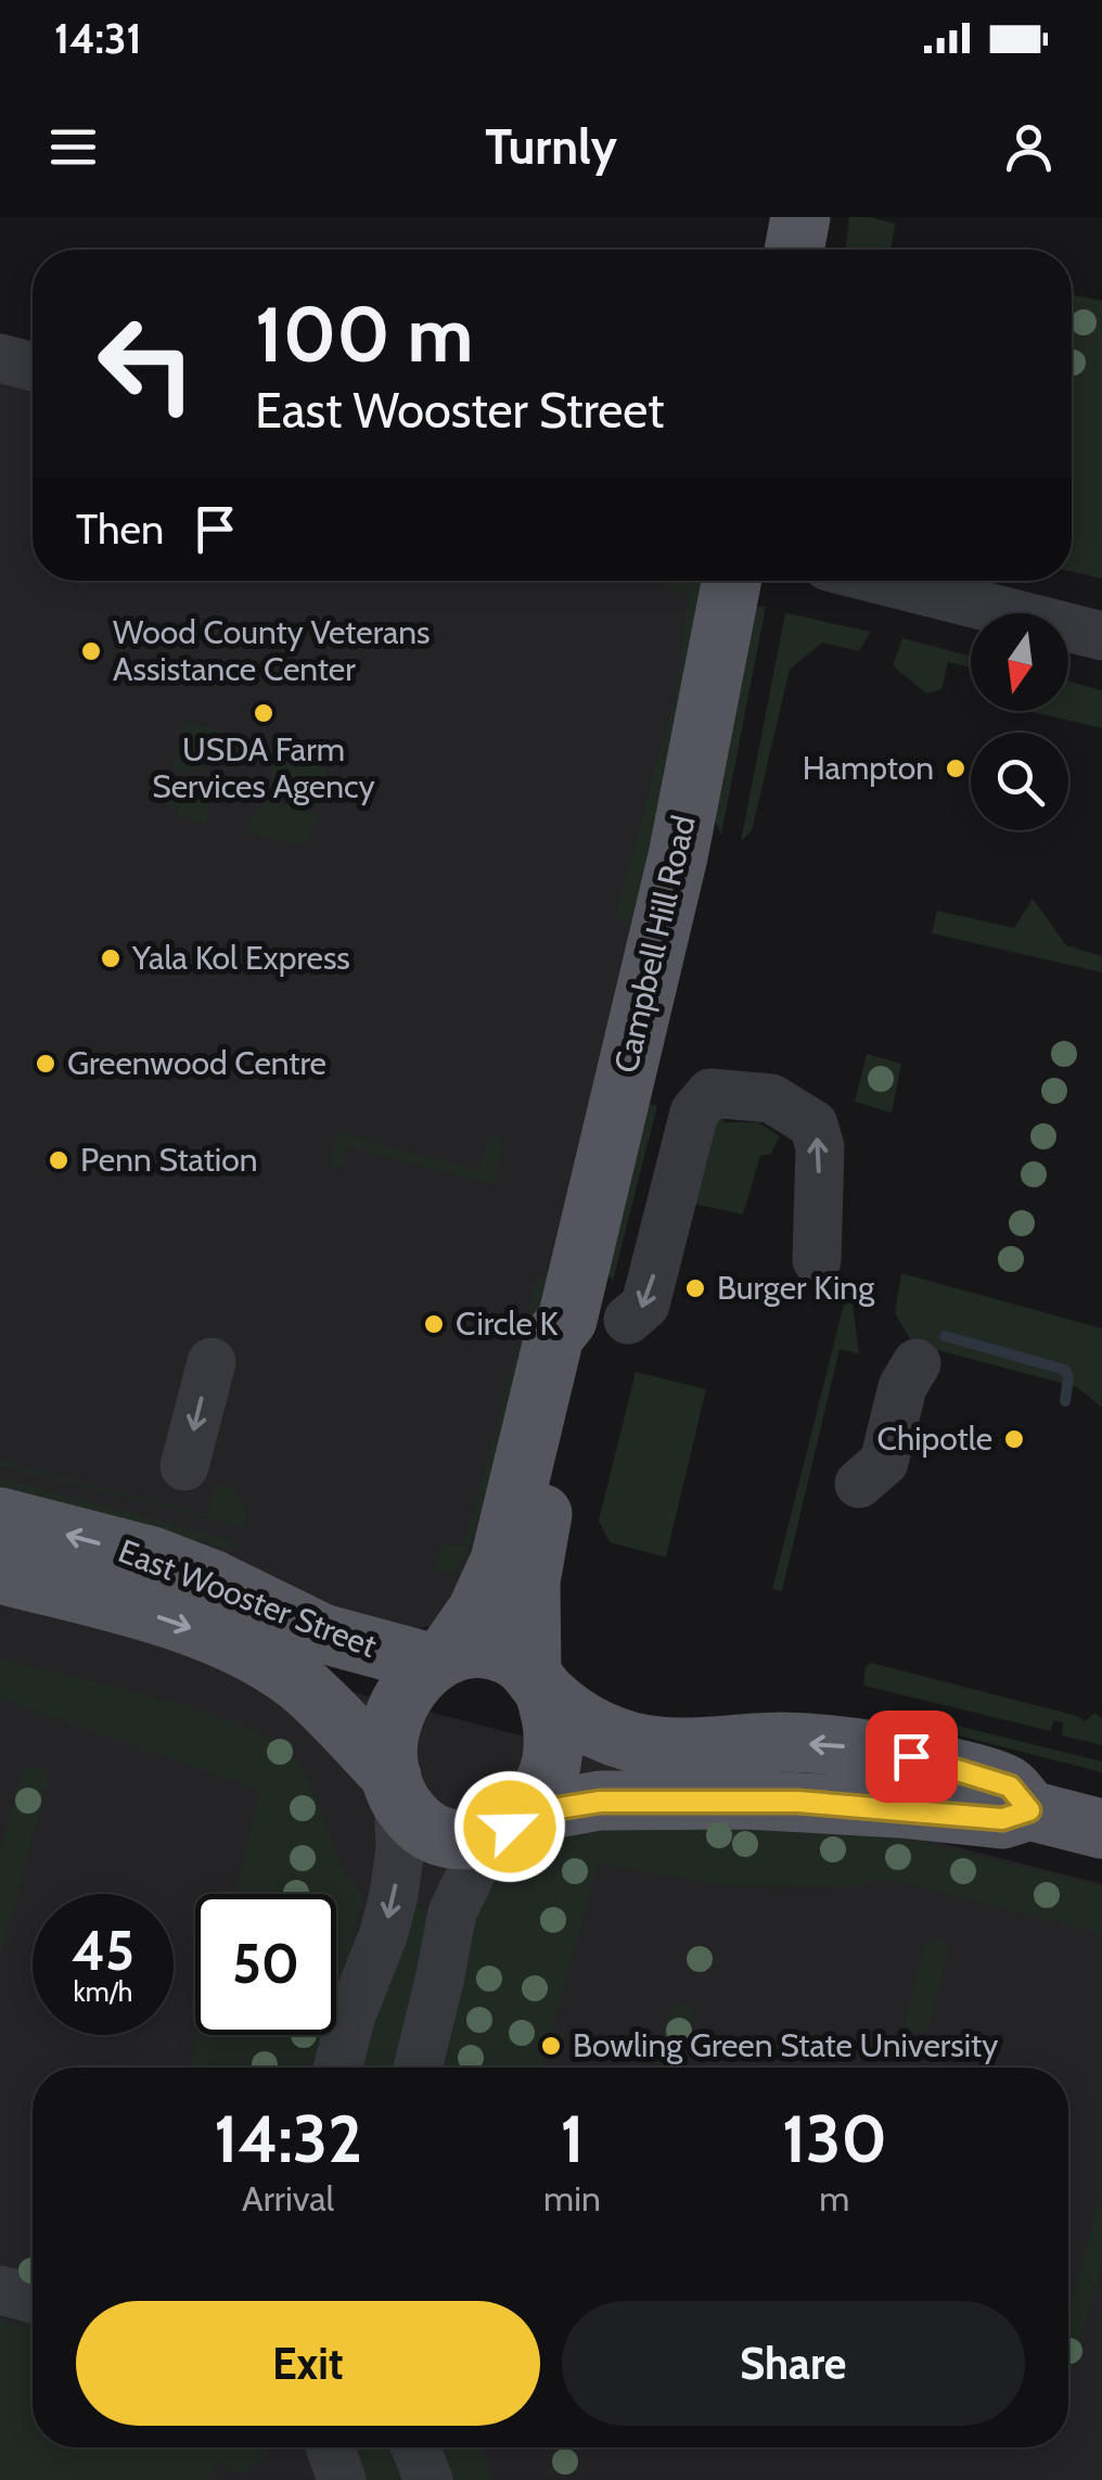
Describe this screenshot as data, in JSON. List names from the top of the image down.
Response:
{
  "streets": {
    "main road": ["Campbell Hill Road", "East Wooster Street"]
  },
  "crossings": [
    ["Campbell Hill Road", "East Wooster Street"]
  ],
  "places": [
    "Wood County Veterans Assistance Center",
    "USDA Farm Services Agency",
    "Hampton",
    "Yala Kol Express",
    "Greenwood Centre",
    "Penn Station",
    "Burger King",
    "Circle K",
    "Chipotle",
    "Bowling Green State University"
  ],
  "north": "bottom",
  "page": {
    "status": "14:31",
    "header": "Turnly",
    "turn": ["100 m", "East Wooster Street"],
    "then": "Then",
    "speed": "45 km/h",
    "limit": "50",
    "eta": [
      "14:32",
      "Arrival",
      "1",
      "min",
      "130",
      "m"
    ],
    "buttons": ["Exit", "Share"]
  }
}
